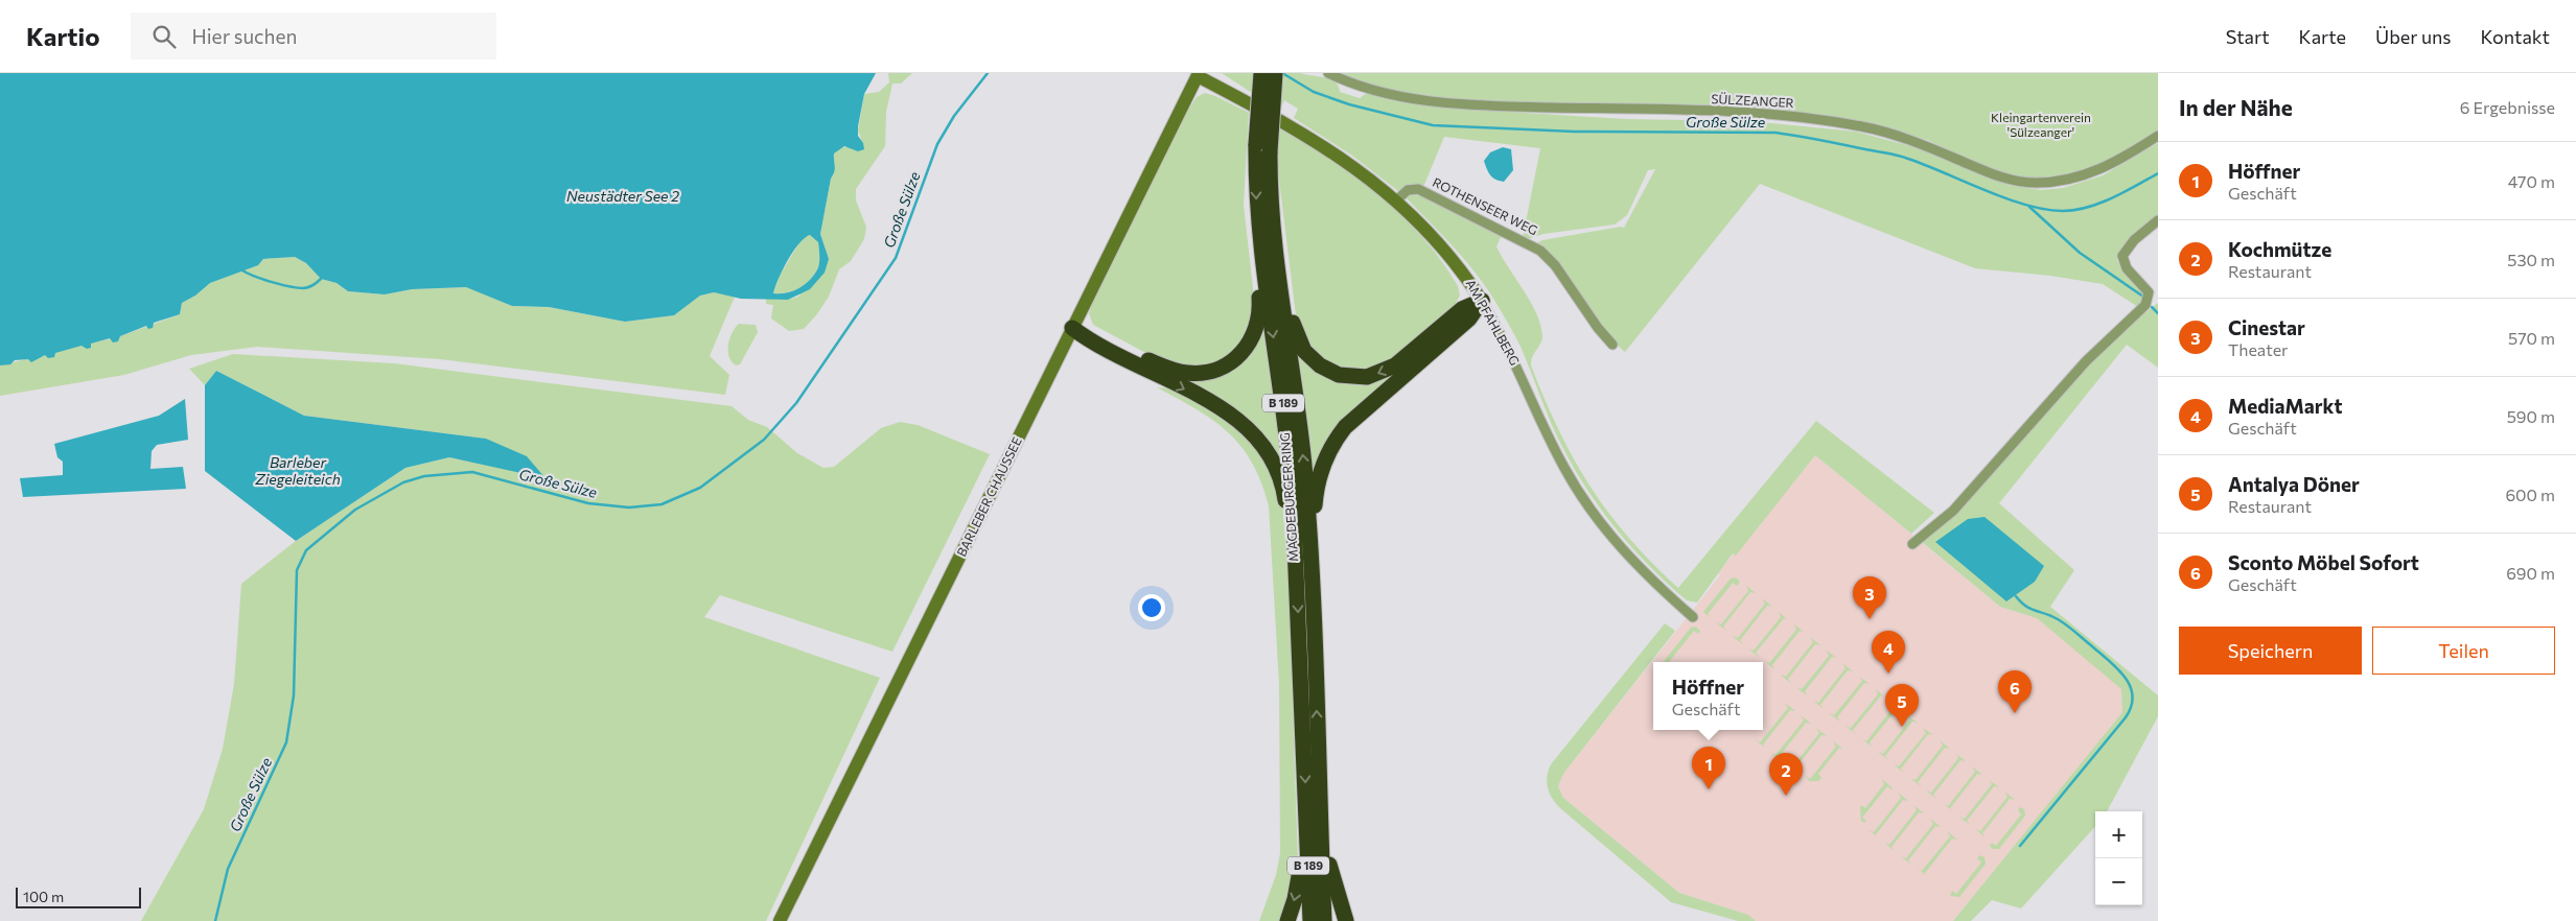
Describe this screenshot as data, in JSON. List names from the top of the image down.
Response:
{
  "streets": {
    "highway": ["B 189", "MAGDEBURGER RING"],
    "street": [
      "SÜLZEANGER",
      "ROTHENSEER WEG",
      "AM PFAHLBERG",
      "BARLEBER CHAUSSEE"
    ]
  },
  "crossings": [
    ["ROTHENSEER WEG", "AM PFAHLBERG"],
    ["AM PFAHLBERG", "BARLEBER CHAUSSEE"]
  ],
  "water": ["Große Sülze", "Neustädter See 2", "Barleber Ziegeleiteich"],
  "parks": ["Kleingartenverein 'Sülzeanger'"],
  "scale_bar": "100 m",
  "page": {
    "header": "Kartio",
    "search": "Hier suchen",
    "nav": [
      "Start",
      "Karte",
      "Über uns",
      "Kontakt"
    ],
    "heading": ["In der Nähe", "6 Ergebnisse"],
    "list": [
      {
        "mark": "1",
        "name": "Höffner",
        "note": "Geschäft",
        "value": "470 m"
      },
      {
        "mark": "2",
        "name": "Kochmütze",
        "note": "Restaurant",
        "value": "530 m"
      },
      {
        "mark": "3",
        "name": "Cinestar",
        "note": "Theater",
        "value": "570 m"
      },
      {
        "mark": "4",
        "name": "MediaMarkt",
        "note": "Geschäft",
        "value": "590 m"
      },
      {
        "mark": "5",
        "name": "Antalya Döner",
        "note": "Restaurant",
        "value": "600 m"
      },
      {
        "mark": "6",
        "name": "Sconto Möbel Sofort",
        "note": "Geschäft",
        "value": "690 m"
      }
    ],
    "pins": [
      "3",
      "4",
      "6",
      "5",
      "1",
      "2"
    ],
    "buttons": ["Speichern", "Teilen"],
    "popup": ["Höffner", "Geschäft"],
    "map_buttons": ["+", "−"],
    "scale": "100 m"
  }
}
